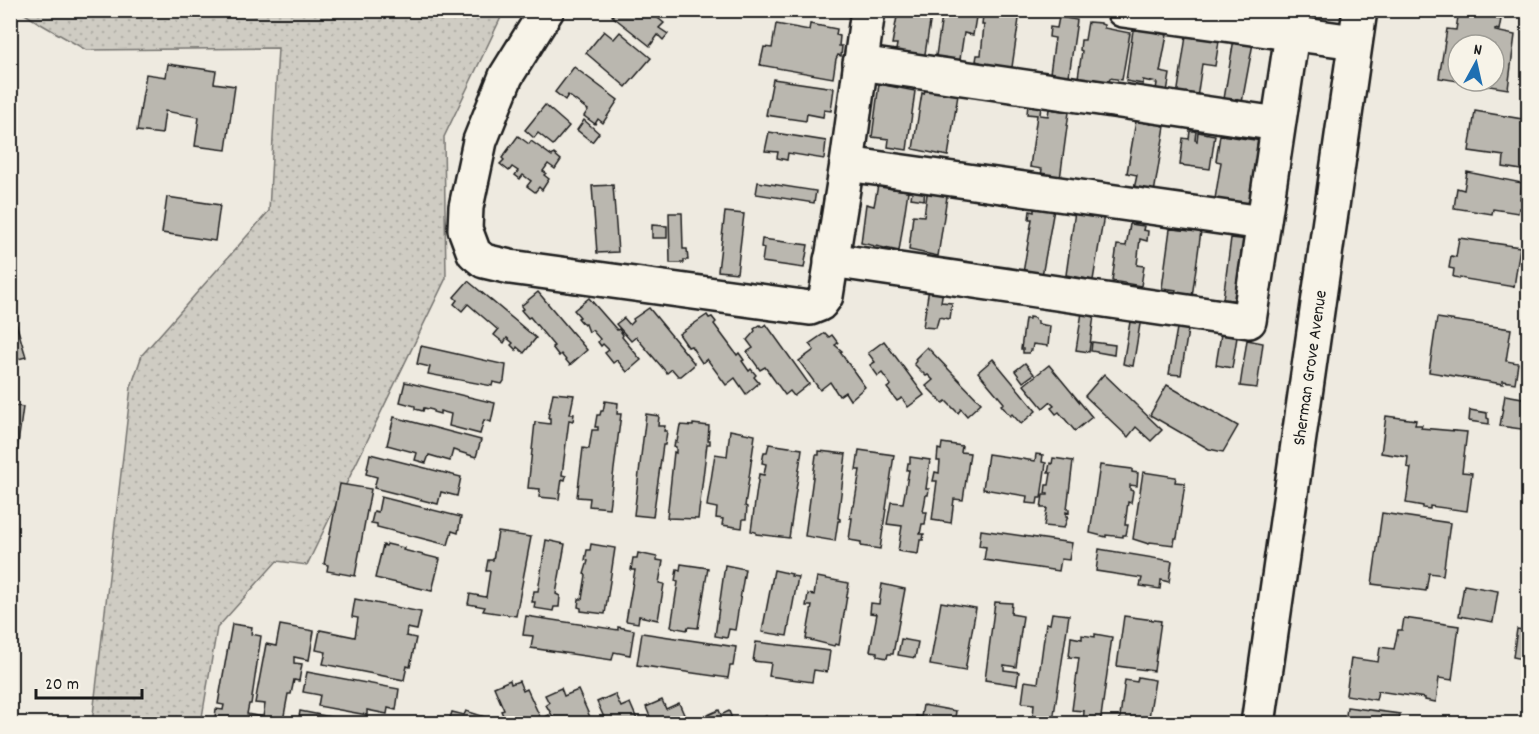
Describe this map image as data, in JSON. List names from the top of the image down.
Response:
{
  "streets": {
    "street": ["Sherman Grove Avenue"]
  },
  "scale_bar": "20 m",
  "north": "top"
}
